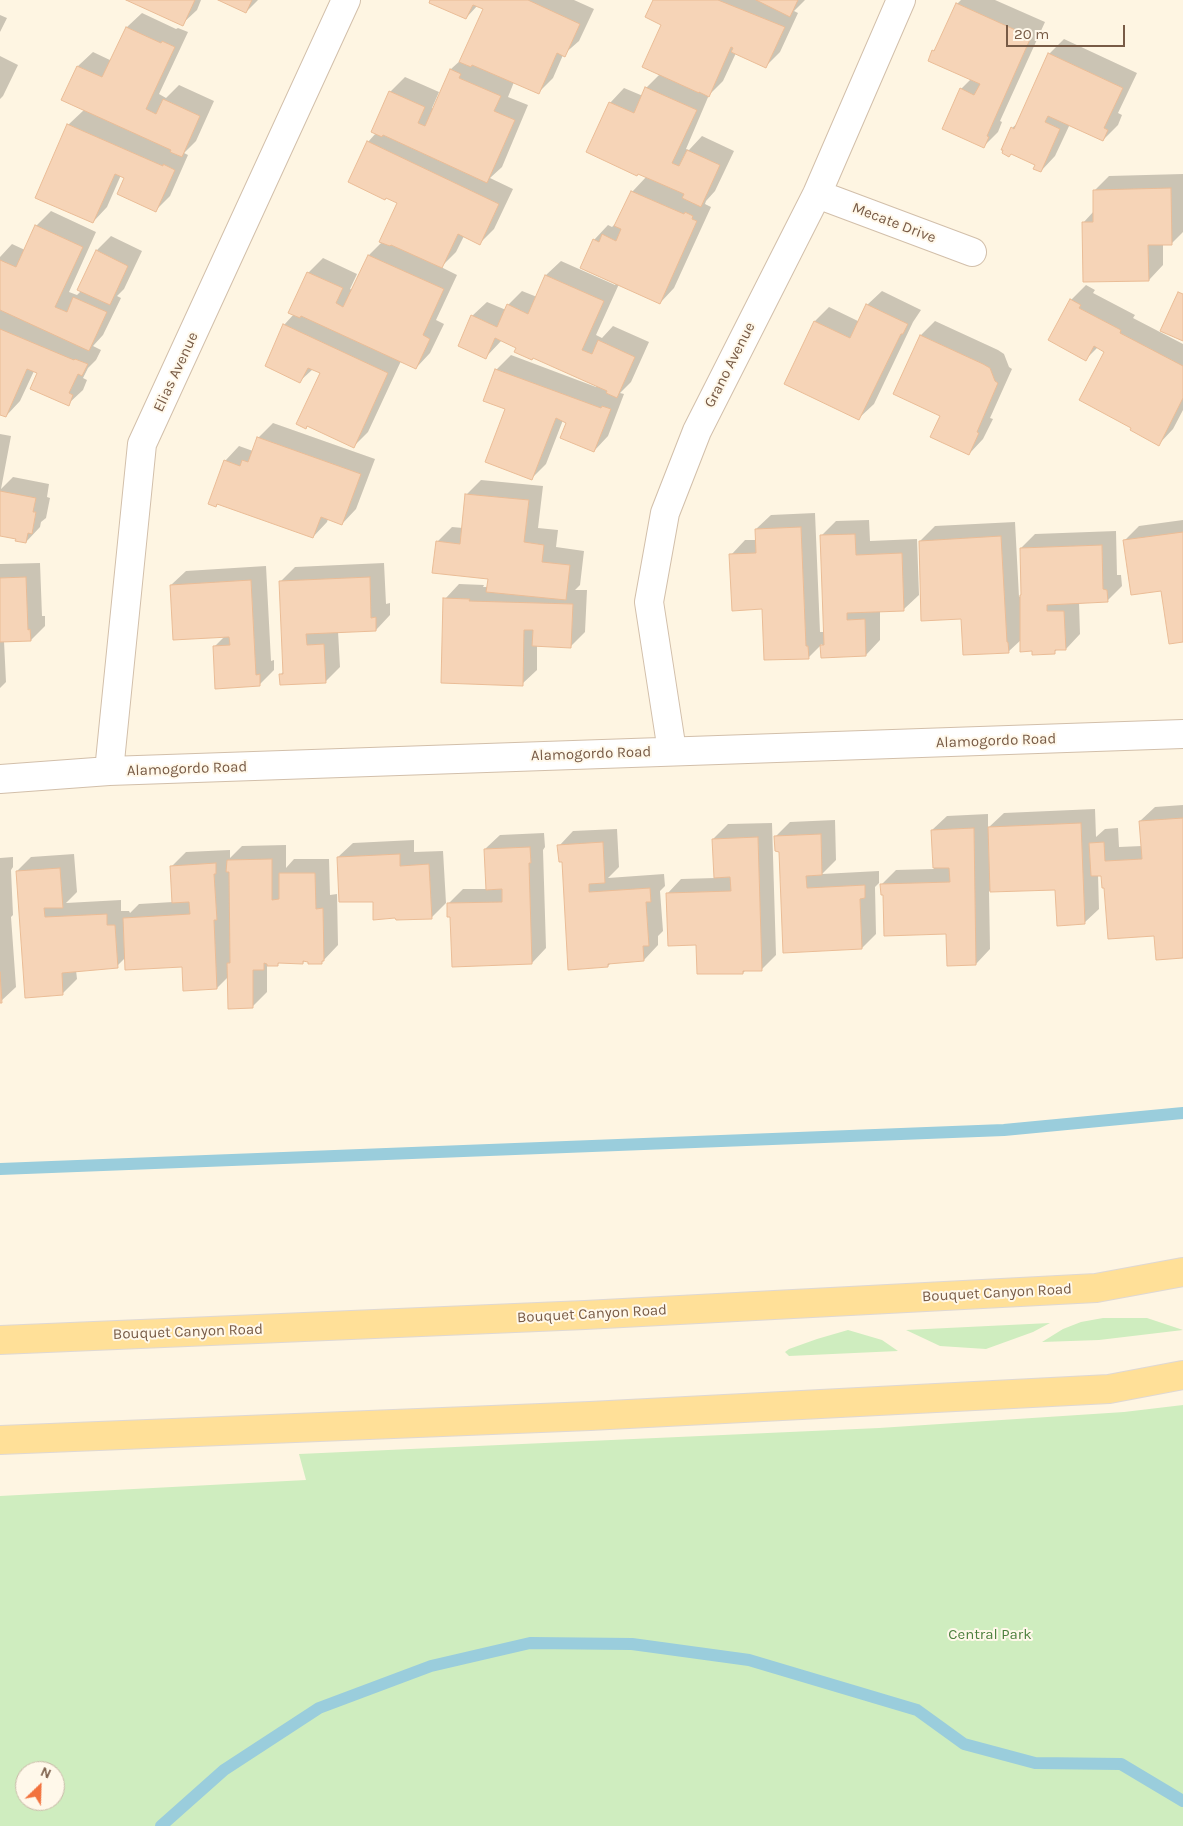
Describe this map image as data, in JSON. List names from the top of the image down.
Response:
{
  "streets": {
    "main road": ["Bouquet Canyon Road"],
    "street": [
      "Mecate Drive",
      "Grano Avenue",
      "Elias Avenue",
      "Alamogordo Road"
    ]
  },
  "crossings": [
    ["Mecate Drive", "Grano Avenue"],
    ["Grano Avenue", "Alamogordo Road"],
    ["Elias Avenue", "Alamogordo Road"]
  ],
  "parks": ["Central Park"],
  "scale_bar": "20 m",
  "north": "top right"
}
